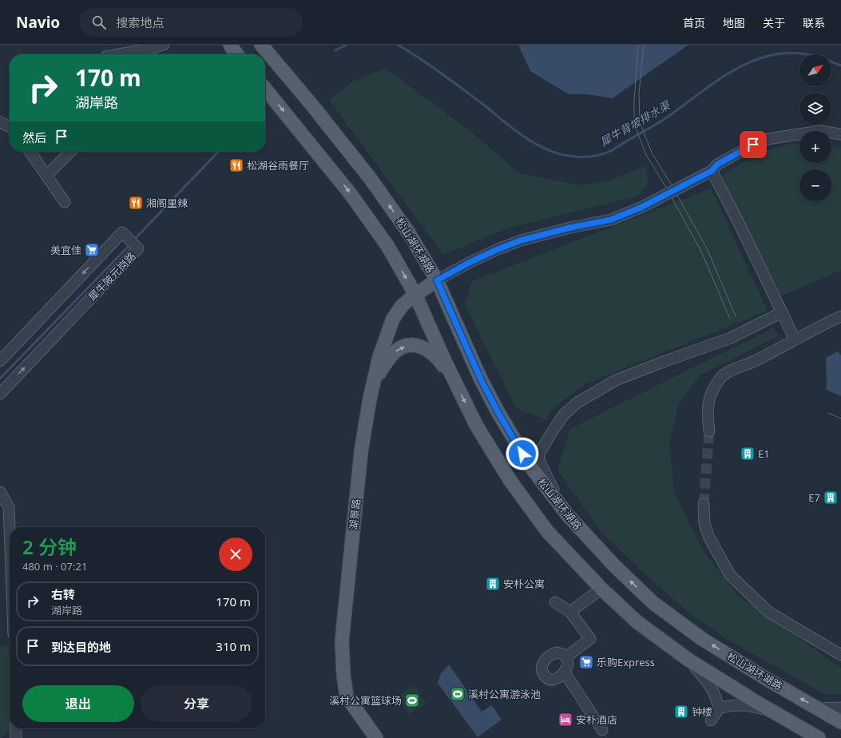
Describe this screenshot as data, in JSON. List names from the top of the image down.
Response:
{
  "streets": {
    "main road": ["松山湖环湖路", "湖景路"],
    "street": ["犀牛陂元岗路"]
  },
  "crossings": [
    ["松山湖环湖路", "湖景路"]
  ],
  "water": ["犀牛背坡排水渠"],
  "places": {
    "restaurant": ["松湖谷雨餐厅", "湘阁里辣"],
    "supermarket": ["美宜佳", "乐购Express"],
    "building": [
      "E1",
      "E7",
      "安朴公寓",
      "钟楼"
    ],
    "sports": ["溪村公寓游泳池", "溪村公寓篮球场"],
    "hotel": ["安朴酒店"]
  },
  "north": "top right",
  "page": {
    "header": "Navio",
    "search": "搜索地点",
    "nav": [
      "首页",
      "地图",
      "关于",
      "联系"
    ],
    "map_buttons": ["+", "−"],
    "turn": ["170 m", "湖岸路"],
    "then": "然后",
    "heading": ["2 分钟", "480 m · 07:21"],
    "list": [
      {
        "name": "右转",
        "note": "湖岸路",
        "value": "170 m"
      },
      {
        "name": "到达目的地",
        "value": "310 m"
      }
    ],
    "buttons": ["退出", "分享"]
  }
}
